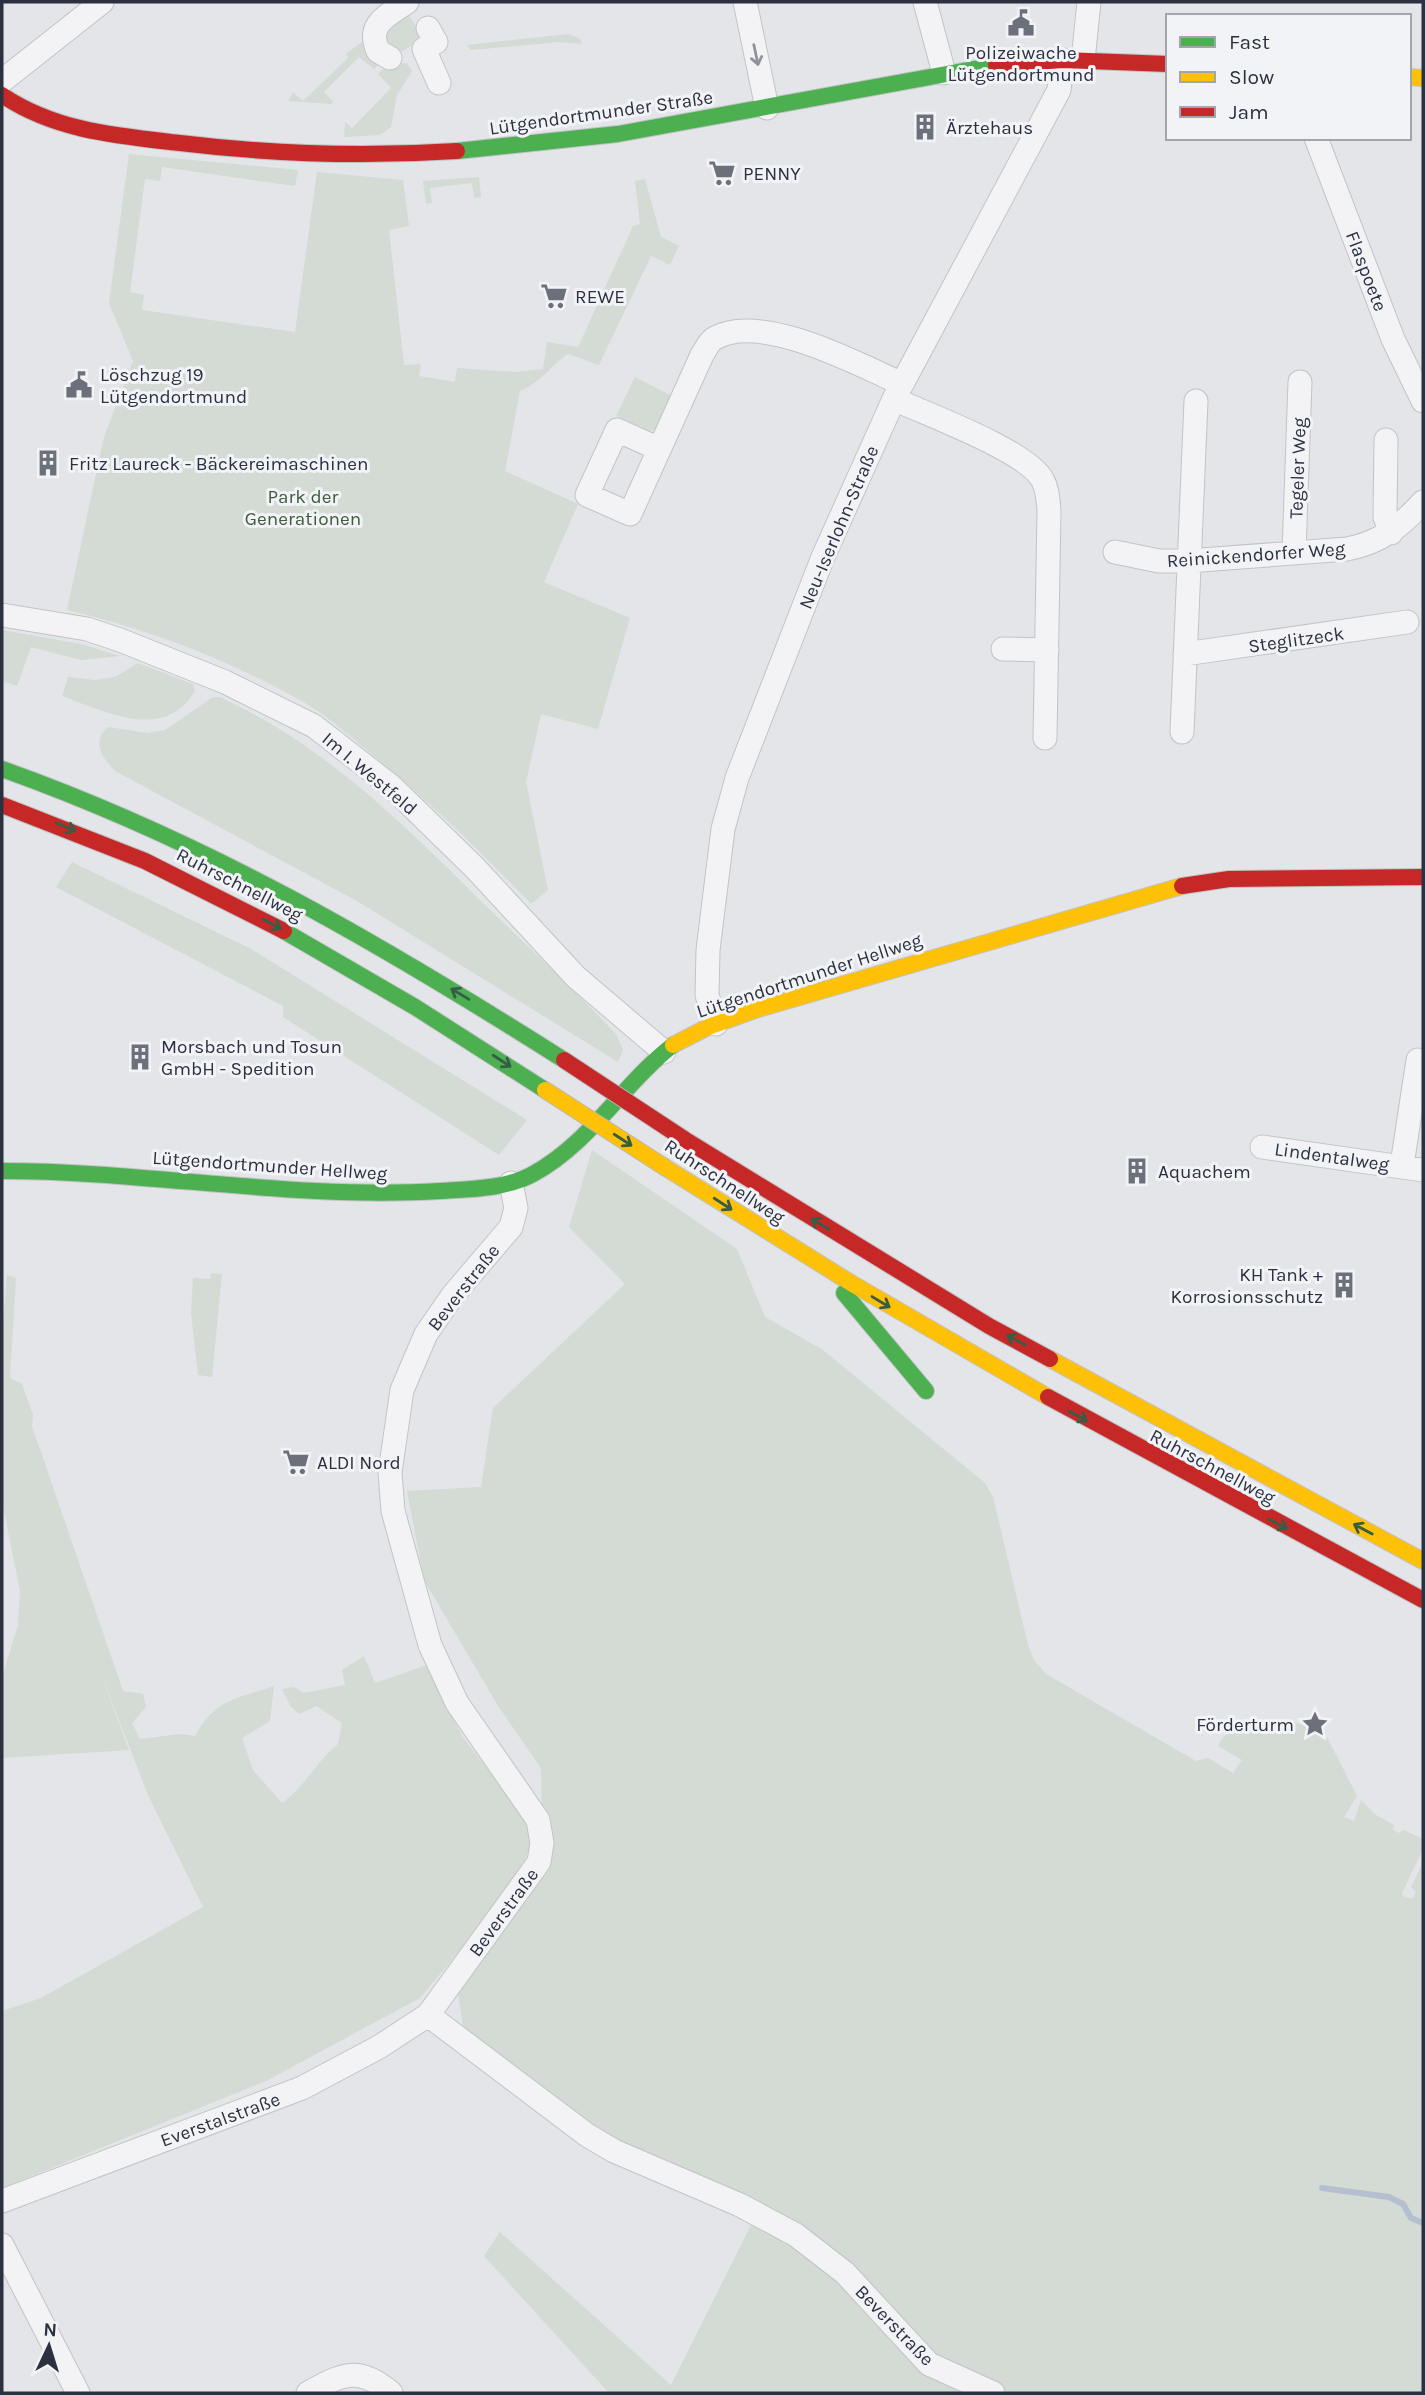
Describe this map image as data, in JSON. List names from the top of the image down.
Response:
{
  "streets": {
    "main road": ["Lütgendortmunder Straße", "Ruhrschnellweg", "Lütgendortmunder Hellweg"],
    "street": [
      "Flaspoete",
      "Tegeler Weg",
      "Neu-Iserlohn-Straße",
      "Reinickendorfer Weg",
      "Steglitzeck",
      "Im I. Westfeld",
      "Lindentalweg",
      "Beverstraße",
      "Everstalstraße"
    ]
  },
  "crossings": [
    ["Lütgendortmunder Straße", "Neu-Iserlohn-Straße"],
    ["Tegeler Weg", "Reinickendorfer Weg"],
    ["Neu-Iserlohn-Straße", "Lütgendortmunder Hellweg"],
    ["Im I. Westfeld", "Lütgendortmunder Hellweg"],
    ["Lütgendortmunder Hellweg", "Beverstraße"],
    ["Beverstraße", "Everstalstraße"]
  ],
  "parks": ["Park der Generationen"],
  "places": {
    "public building": ["Polizeiwache Lütgendortmund", "Löschzug 19 Lütgendortmund"],
    "building": [
      "Ärztehaus",
      "Fritz Laureck - Bäckereimaschinen",
      "Morsbach und Tosun GmbH - Spedition",
      "Aquachem",
      "KH Tank + Korrosionsschutz"
    ],
    "supermarket": ["PENNY", "REWE", "ALDI Nord"],
    "place": ["Förderturm"]
  },
  "legend": ["Fast", "Slow", "Jam"],
  "north": "top"
}
